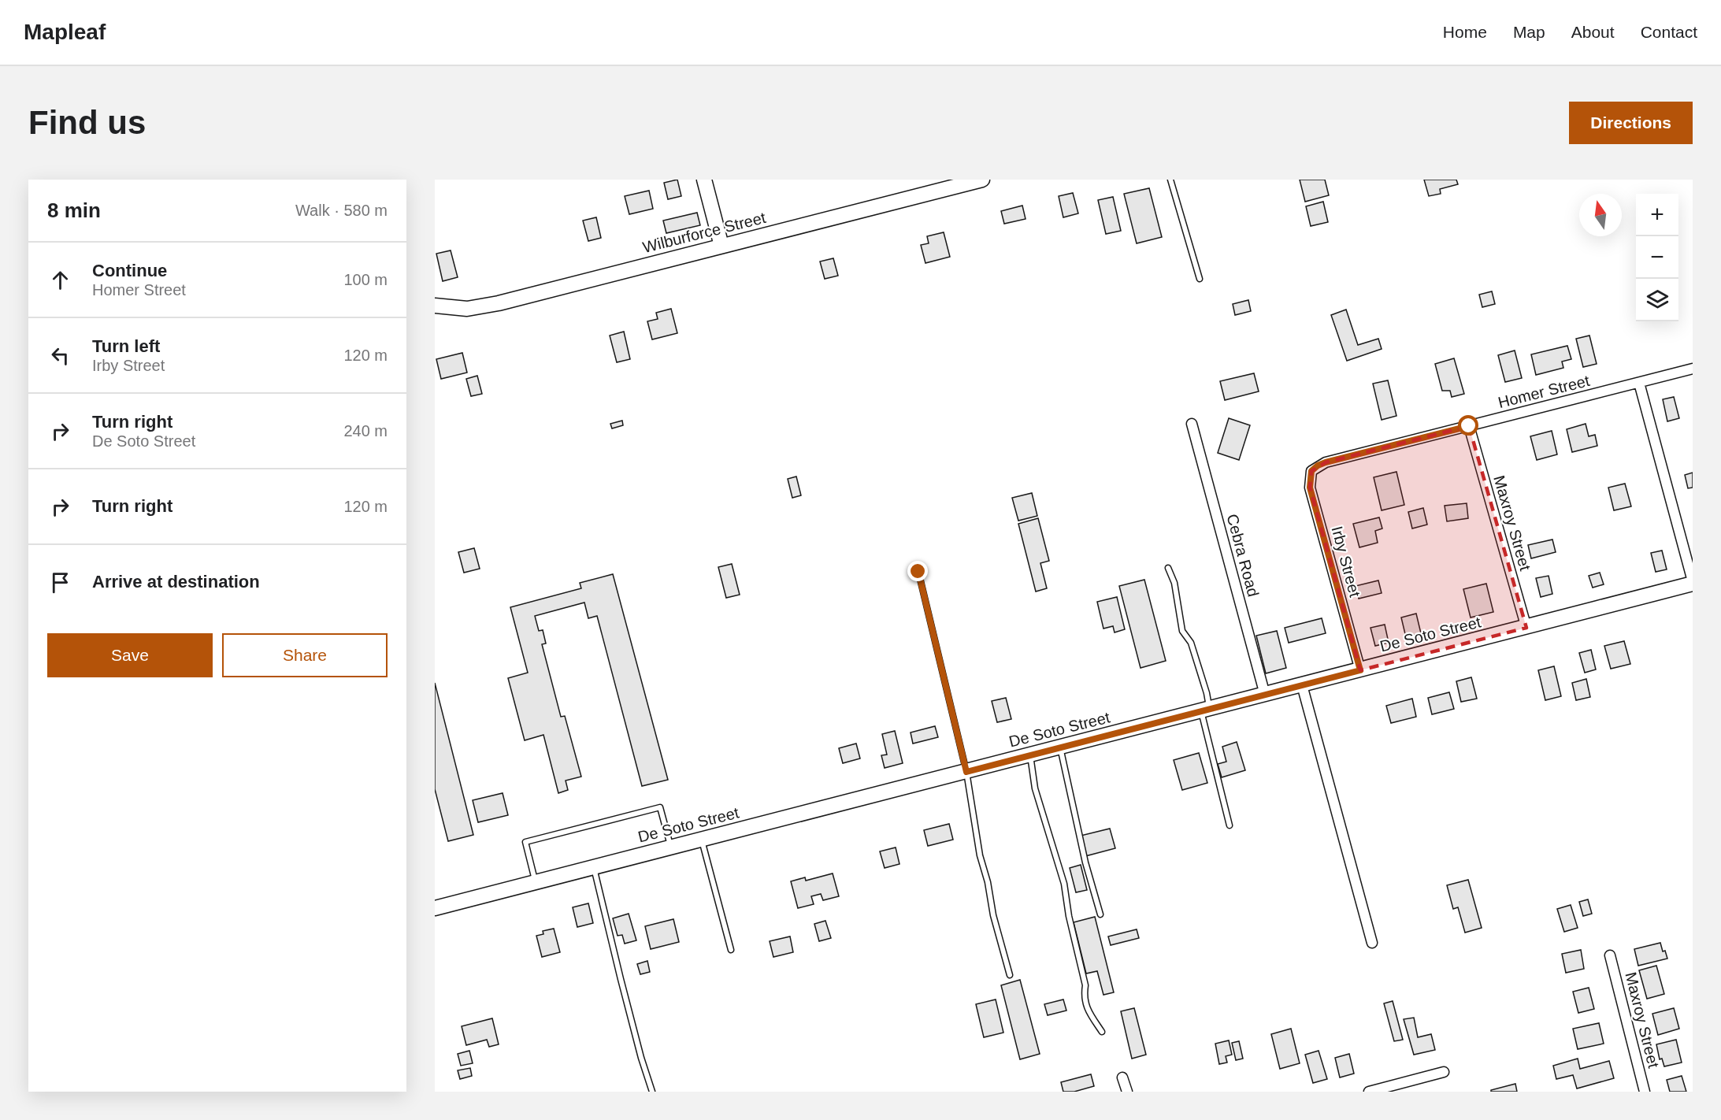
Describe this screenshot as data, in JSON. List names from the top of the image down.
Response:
{
  "streets": {
    "street": [
      "Wilburforce Street",
      "Homer Street",
      "Maxroy Street",
      "Cebra Road",
      "Irby Street",
      "De Soto Street"
    ]
  },
  "crossings": [
    ["Homer Street", "Maxroy Street"],
    ["Homer Street", "Irby Street"],
    ["Maxroy Street", "De Soto Street"],
    ["Cebra Road", "De Soto Street"],
    ["Irby Street", "De Soto Street"]
  ],
  "north": "top",
  "page": {
    "header": "Mapleaf",
    "nav": [
      "Home",
      "Map",
      "About",
      "Contact"
    ],
    "buttons": [
      "Directions",
      ["Save", "Share"]
    ],
    "title": "Find us",
    "heading": ["8 min", "Walk · 580 m"],
    "map_buttons": ["+", "−"],
    "list": [
      ["Continue", "Homer Street", "100 m"],
      ["Turn left", "Irby Street", "120 m"],
      ["Turn right", "De Soto Street", "240 m"],
      ["Turn right", "120 m"],
      "Arrive at destination"
    ]
  }
}
